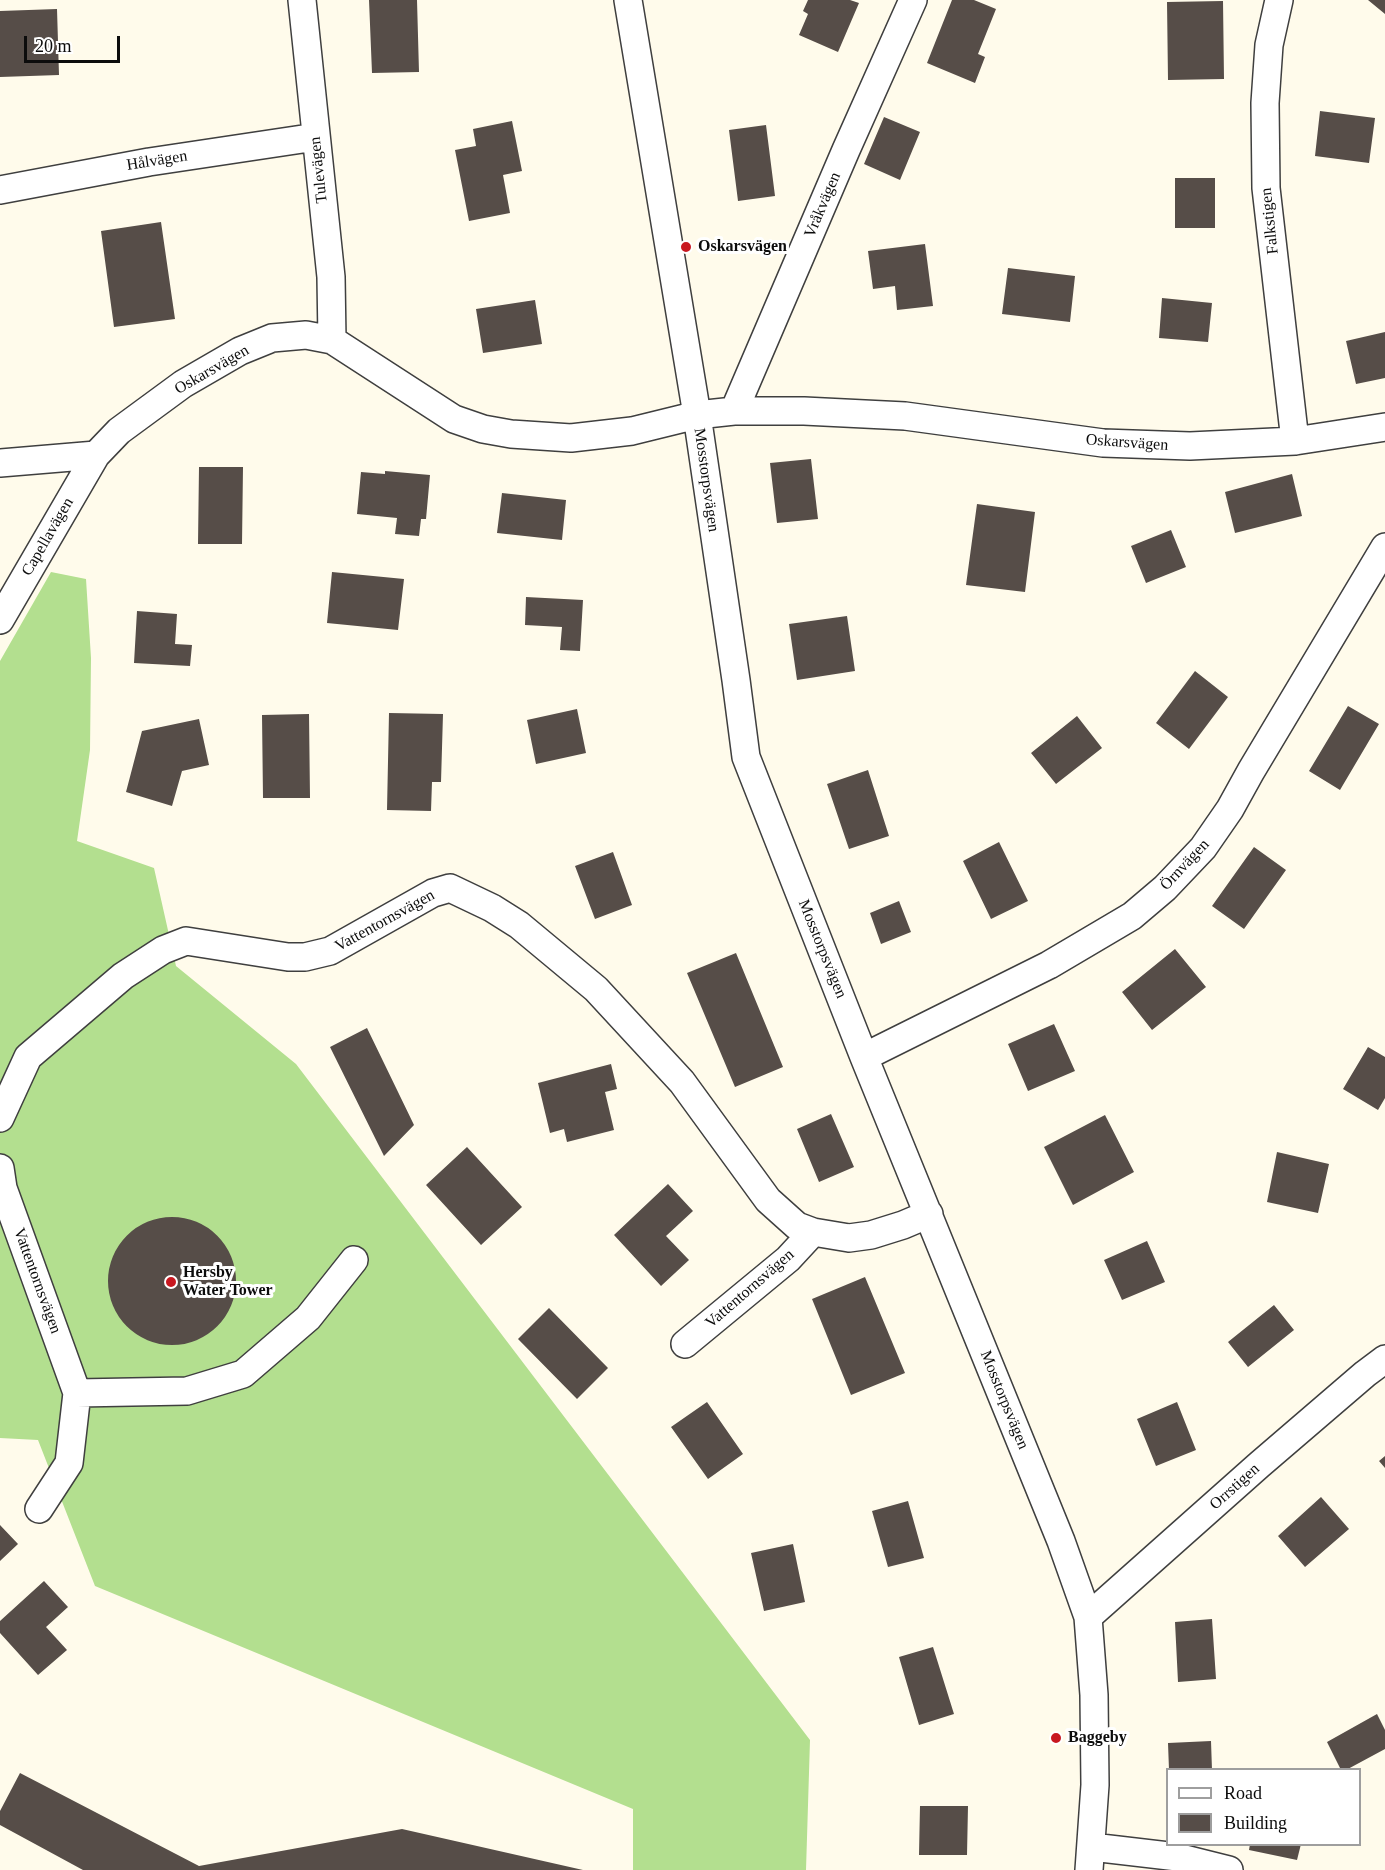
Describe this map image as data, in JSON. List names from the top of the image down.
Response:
{
  "streets": {
    "street": [
      "Hålvägen",
      "Tulevägen",
      "Vråkvägen",
      "Falkstigen",
      "Oskarsvägen",
      "Mosstorpsvägen",
      "Capellavägen",
      "Örnvägen",
      "Vattentornsvägen",
      "Orrstigen"
    ]
  },
  "crossings": [
    ["Hålvägen", "Tulevägen"],
    ["Tulevägen", "Oskarsvägen"],
    ["Vråkvägen", "Oskarsvägen"],
    ["Falkstigen", "Oskarsvägen"],
    ["Oskarsvägen", "Mosstorpsvägen"],
    ["Oskarsvägen", "Capellavägen"],
    ["Mosstorpsvägen", "Örnvägen"],
    ["Mosstorpsvägen", "Vattentornsvägen"],
    ["Mosstorpsvägen", "Orrstigen"]
  ],
  "places": ["Oskarsvägen", "Hersby Water Tower", "Baggeby"],
  "legend": ["Road", "Building"],
  "scale_bar": "20 m"
}
